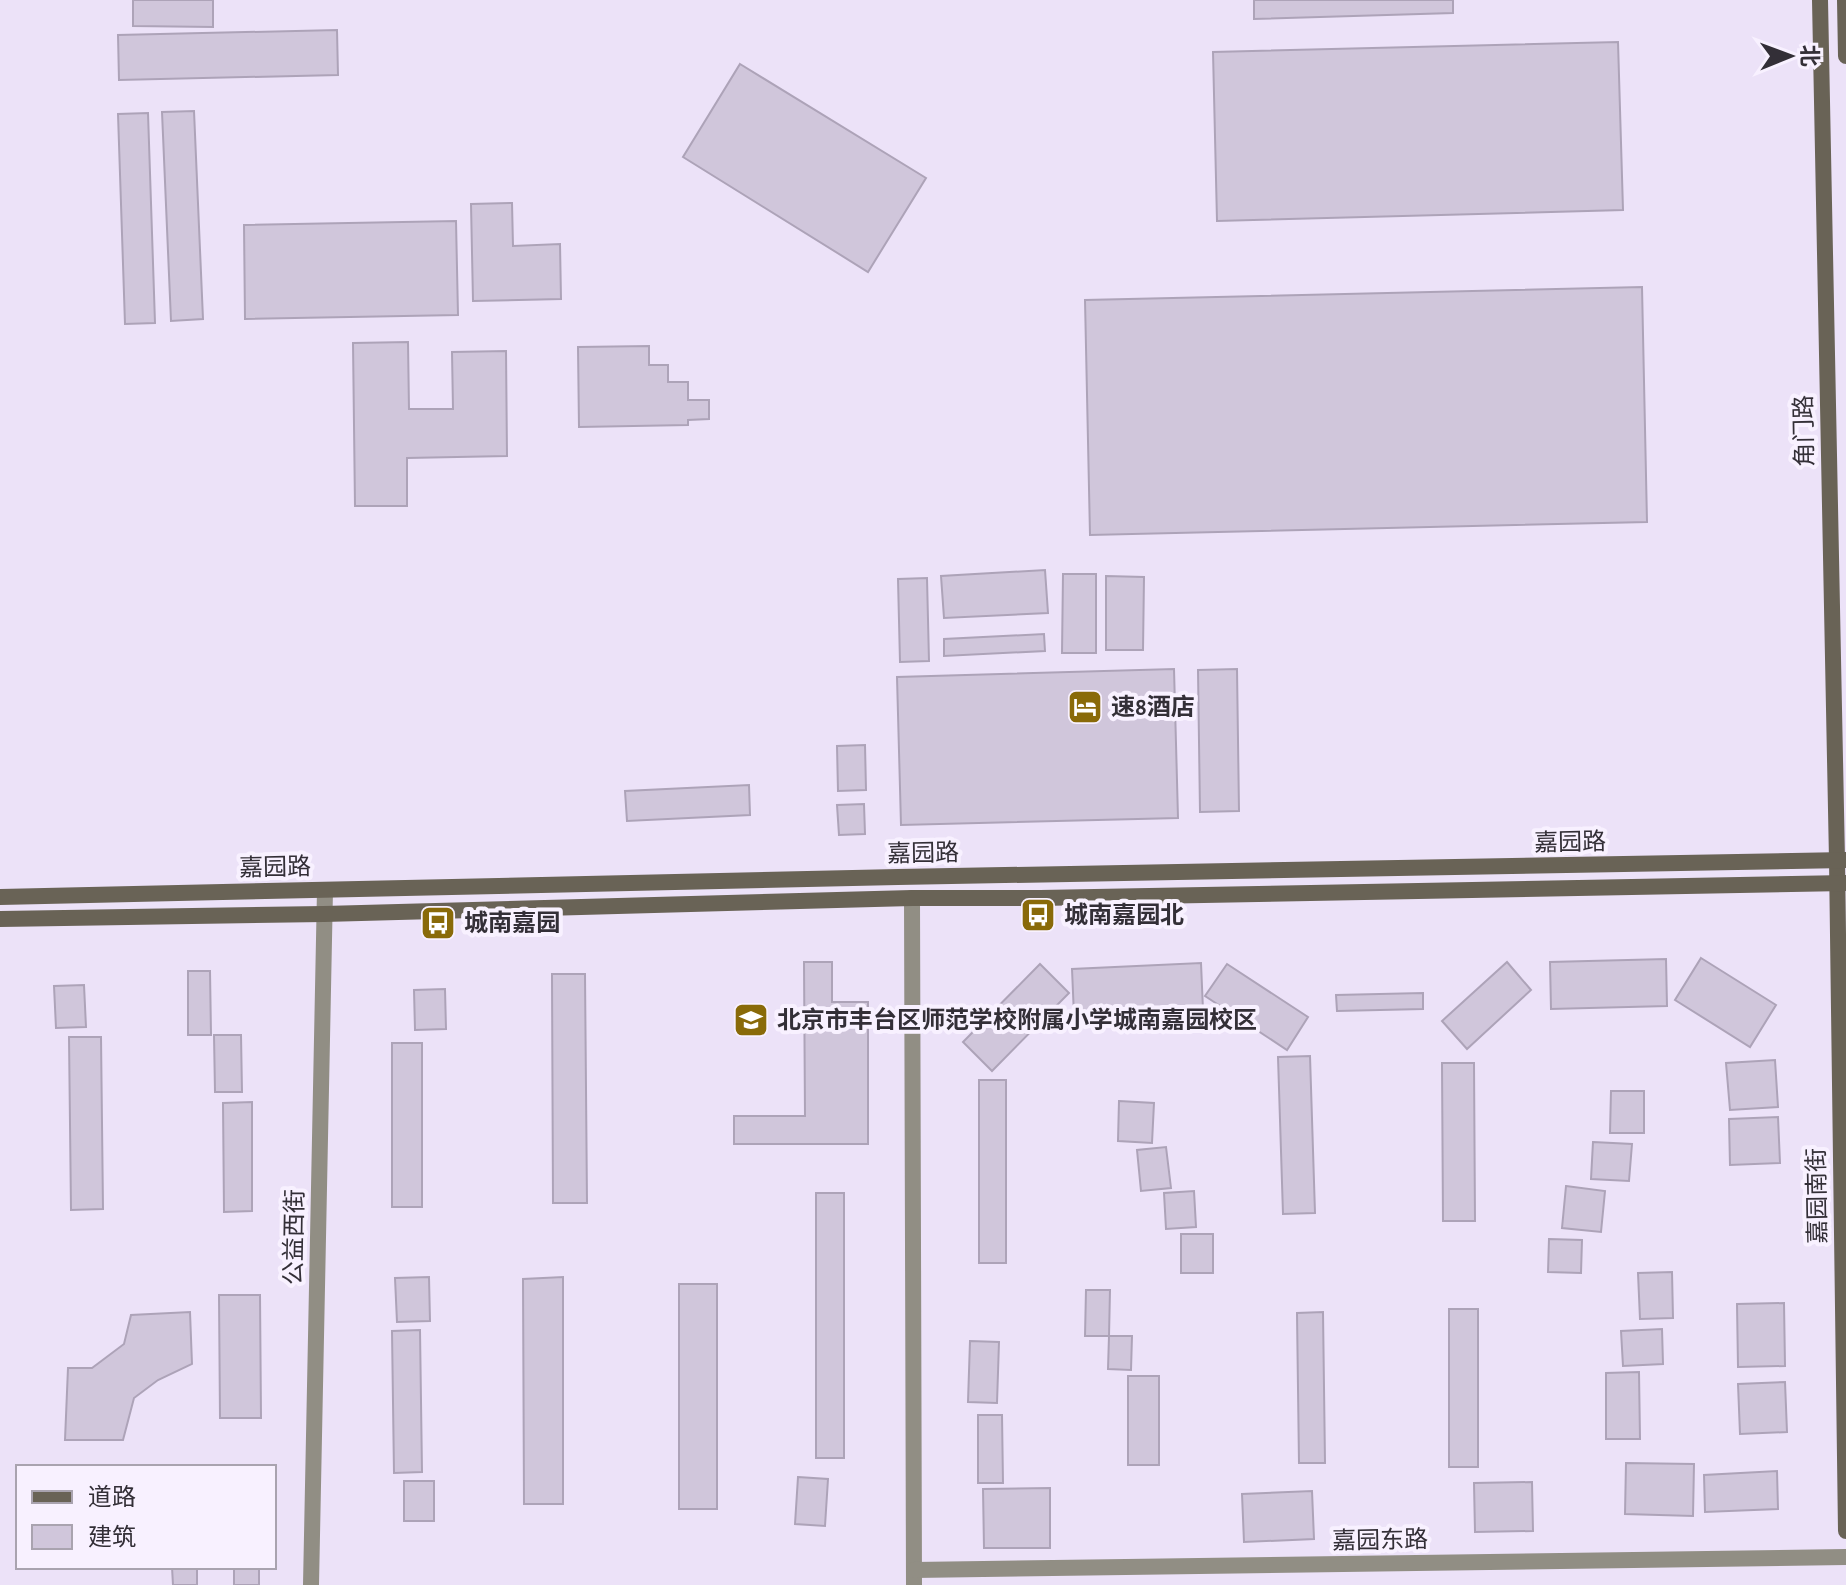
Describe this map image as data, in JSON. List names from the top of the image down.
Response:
{
  "streets": {
    "main road": ["角门路", "嘉园路", "嘉园南街"],
    "street": ["公益西街", "嘉园东路"]
  },
  "crossings": [
    ["角门路", "嘉园路"],
    ["角门路", "嘉园南街"],
    ["嘉园路", "嘉园南街"],
    ["嘉园路", "公益西街"]
  ],
  "places": {
    "hotel": ["速8酒店"],
    "bus stop": ["城南嘉园北", "城南嘉园"],
    "school or university": ["北京市丰台区师范学校附属小学城南嘉园校区"]
  },
  "legend": ["道路", "建筑"],
  "north": "right"
}
